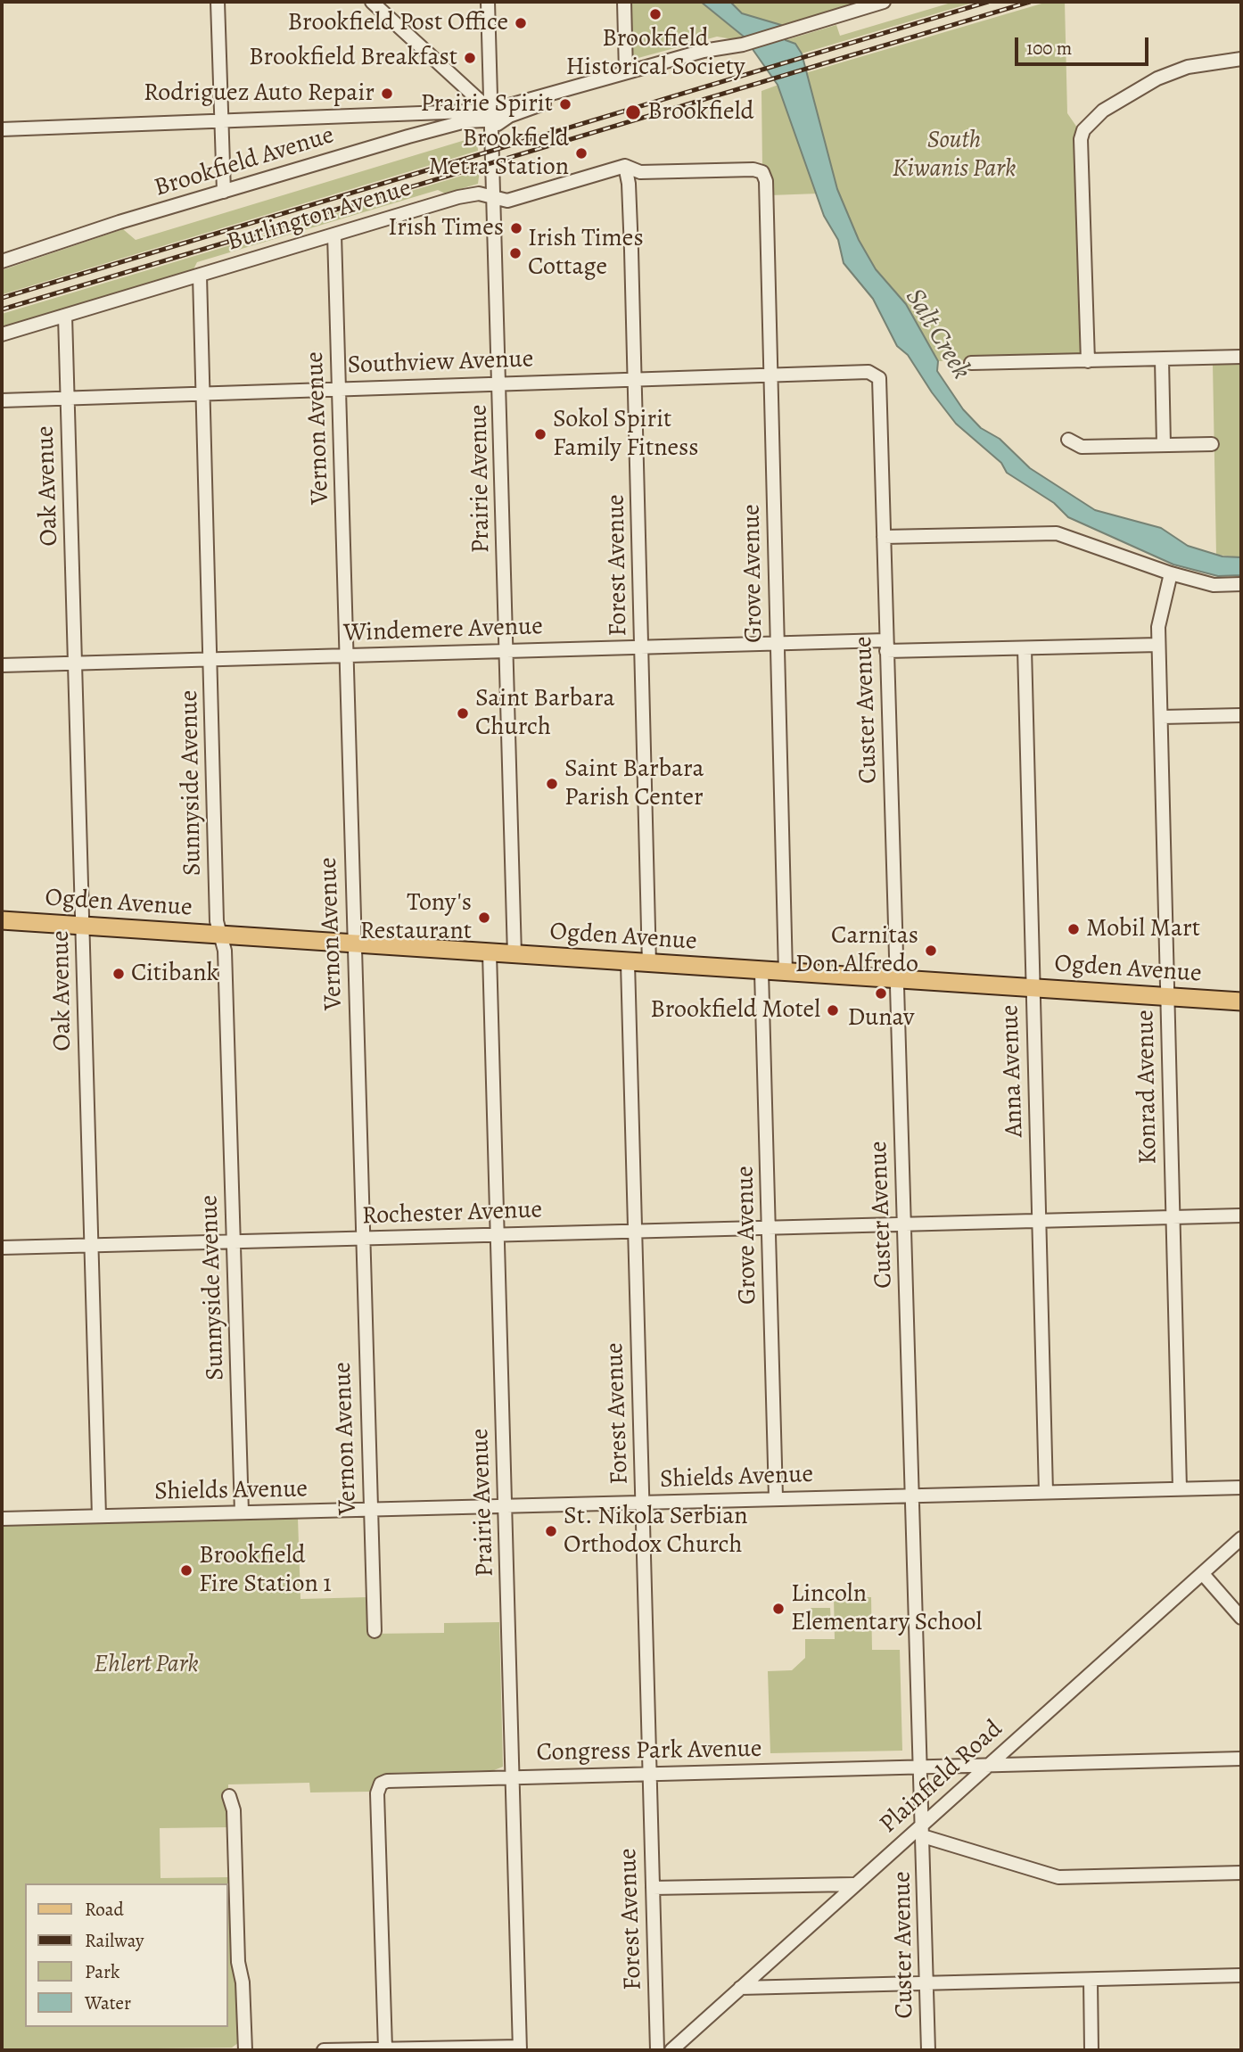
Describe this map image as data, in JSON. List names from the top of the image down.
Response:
{
  "streets": {
    "main road": ["Ogden Avenue"],
    "street": [
      "Brookfield Avenue",
      "Burlington Avenue",
      "Southview Avenue",
      "Vernon Avenue",
      "Prairie Avenue",
      "Oak Avenue",
      "Forest Avenue",
      "Grove Avenue",
      "Windemere Avenue",
      "Custer Avenue",
      "Sunnyside Avenue",
      "Anna Avenue",
      "Konrad Avenue",
      "Rochester Avenue",
      "Shields Avenue",
      "Congress Park Avenue",
      "Plainfield Road"
    ]
  },
  "crossings": [
    ["Brookfield Avenue", "Prairie Avenue"],
    ["Burlington Avenue", "Vernon Avenue"],
    ["Burlington Avenue", "Prairie Avenue"],
    ["Burlington Avenue", "Oak Avenue"],
    ["Burlington Avenue", "Forest Avenue"],
    ["Burlington Avenue", "Grove Avenue"],
    ["Burlington Avenue", "Sunnyside Avenue"],
    ["Southview Avenue", "Vernon Avenue"],
    ["Southview Avenue", "Prairie Avenue"],
    ["Southview Avenue", "Oak Avenue"],
    ["Southview Avenue", "Forest Avenue"],
    ["Southview Avenue", "Grove Avenue"],
    ["Southview Avenue", "Custer Avenue"],
    ["Southview Avenue", "Sunnyside Avenue"],
    ["Vernon Avenue", "Windemere Avenue"],
    ["Vernon Avenue", "Ogden Avenue"],
    ["Vernon Avenue", "Rochester Avenue"],
    ["Vernon Avenue", "Shields Avenue"],
    ["Prairie Avenue", "Windemere Avenue"],
    ["Prairie Avenue", "Ogden Avenue"],
    ["Prairie Avenue", "Rochester Avenue"],
    ["Prairie Avenue", "Shields Avenue"],
    ["Prairie Avenue", "Congress Park Avenue"],
    ["Oak Avenue", "Windemere Avenue"],
    ["Oak Avenue", "Ogden Avenue"],
    ["Oak Avenue", "Rochester Avenue"],
    ["Oak Avenue", "Shields Avenue"],
    ["Forest Avenue", "Windemere Avenue"],
    ["Forest Avenue", "Ogden Avenue"],
    ["Forest Avenue", "Rochester Avenue"],
    ["Forest Avenue", "Shields Avenue"],
    ["Forest Avenue", "Congress Park Avenue"],
    ["Grove Avenue", "Windemere Avenue"],
    ["Grove Avenue", "Ogden Avenue"],
    ["Grove Avenue", "Rochester Avenue"],
    ["Grove Avenue", "Shields Avenue"],
    ["Windemere Avenue", "Custer Avenue"],
    ["Windemere Avenue", "Sunnyside Avenue"],
    ["Windemere Avenue", "Anna Avenue"],
    ["Windemere Avenue", "Konrad Avenue"],
    ["Custer Avenue", "Ogden Avenue"],
    ["Custer Avenue", "Rochester Avenue"],
    ["Custer Avenue", "Shields Avenue"],
    ["Custer Avenue", "Congress Park Avenue"],
    ["Custer Avenue", "Plainfield Road"],
    ["Sunnyside Avenue", "Ogden Avenue"],
    ["Sunnyside Avenue", "Rochester Avenue"],
    ["Sunnyside Avenue", "Shields Avenue"],
    ["Ogden Avenue", "Anna Avenue"],
    ["Ogden Avenue", "Konrad Avenue"],
    ["Anna Avenue", "Rochester Avenue"],
    ["Anna Avenue", "Shields Avenue"],
    ["Konrad Avenue", "Rochester Avenue"],
    ["Konrad Avenue", "Shields Avenue"],
    ["Congress Park Avenue", "Plainfield Road"]
  ],
  "water": ["Salt Creek"],
  "parks": ["South Kiwanis Park", "Ehlert Park"],
  "places": [
    "Brookfield Historical Society",
    "Brookfield Post Office",
    "Brookfield Breakfast",
    "Rodriguez Auto Repair",
    "Prairie Spirit",
    "Brookfield",
    "Brookfield Metra Station",
    "Irish Times",
    "Irish Times Cottage",
    "Sokol Spirit Family Fitness",
    "Saint Barbara Church",
    "Saint Barbara Parish Center",
    "Tony's Restaurant",
    "Mobil Mart",
    "Carnitas Don Alfredo",
    "Citibank",
    "Dunav",
    "Brookfield Motel",
    "St. Nikola Serbian Orthodox Church",
    "Brookfield Fire Station 1",
    "Lincoln Elementary School"
  ],
  "legend": [
    "Road",
    "Railway",
    "Park",
    "Water"
  ],
  "scale_bar": "100 m"
}
